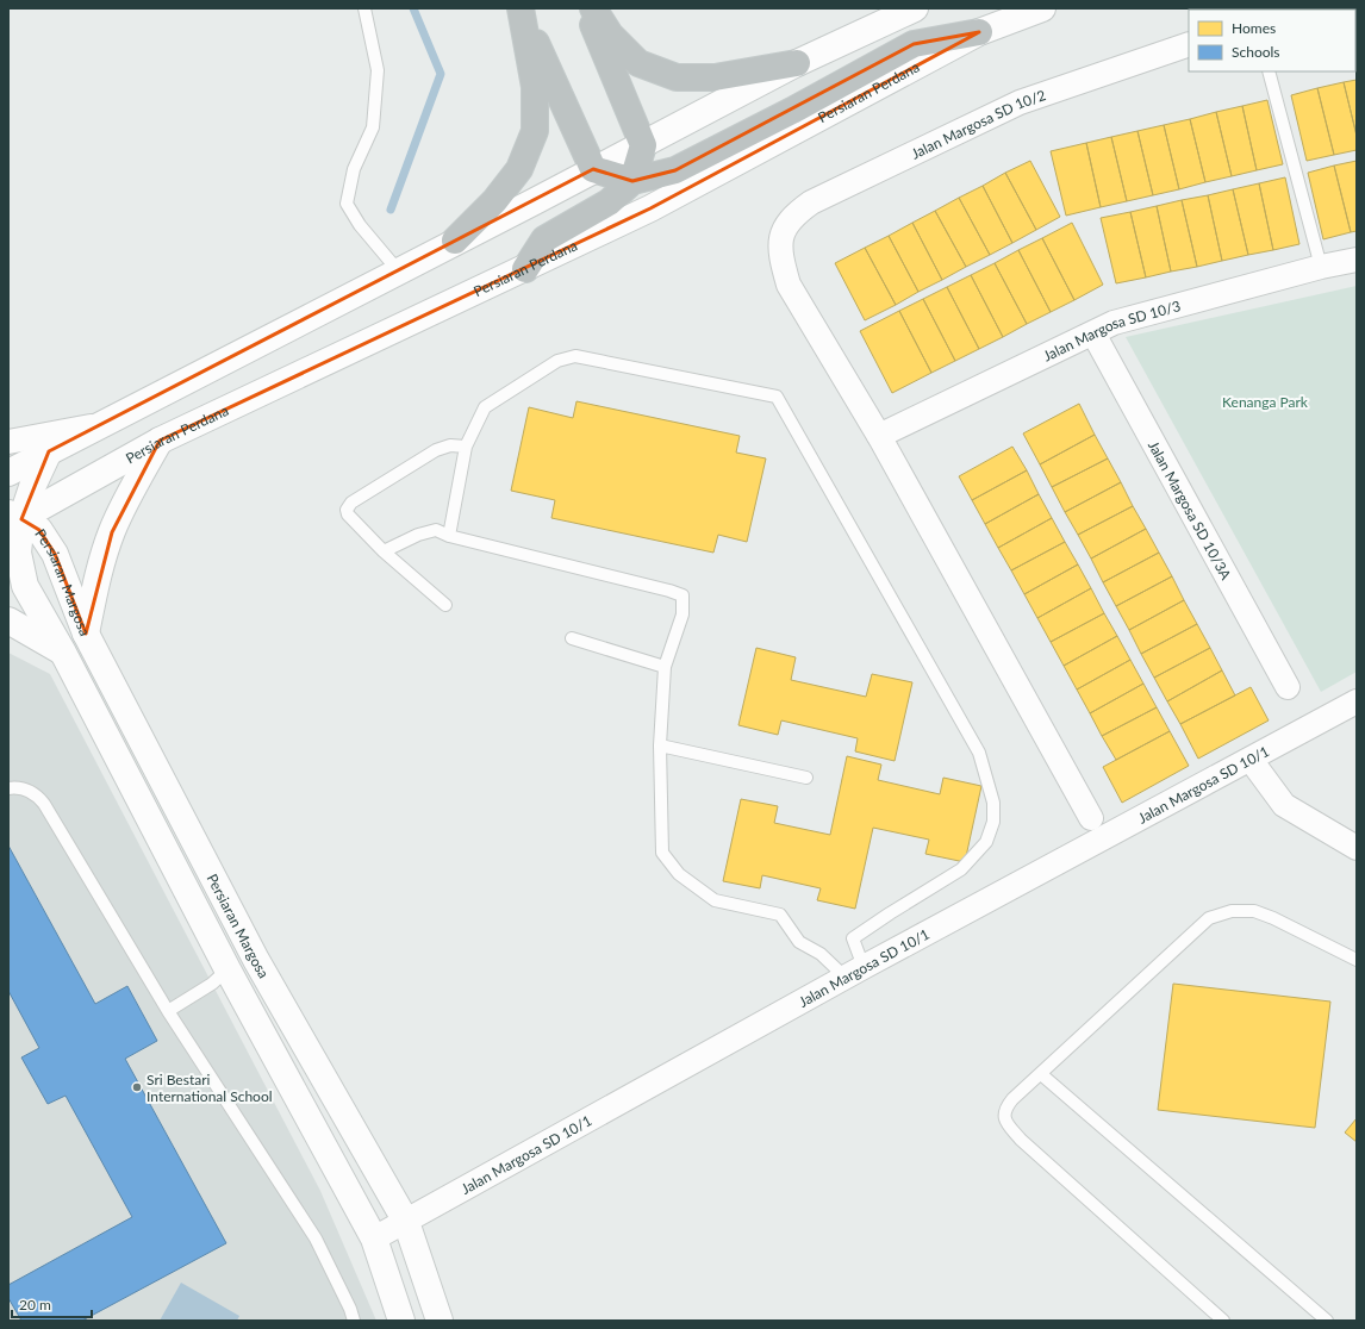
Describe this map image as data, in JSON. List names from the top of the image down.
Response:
{
  "streets": {
    "main road": ["Persiaran Perdana", "Persiaran Margosa"],
    "street": [
      "Jalan Margosa SD 10/2",
      "Jalan Margosa SD 10/3",
      "Jalan Margosa SD 10/3A",
      "Jalan Margosa SD 10/1"
    ]
  },
  "crossings": [
    ["Persiaran Perdana", "Persiaran Margosa"],
    ["Jalan Margosa SD 10/2", "Jalan Margosa SD 10/3"],
    ["Jalan Margosa SD 10/3", "Jalan Margosa SD 10/3A"],
    ["Persiaran Margosa", "Jalan Margosa SD 10/1"]
  ],
  "parks": ["Kenanga Park"],
  "places": ["Sri Bestari International School"],
  "legend": ["Homes", "Schools"],
  "scale_bar": "20 m"
}
